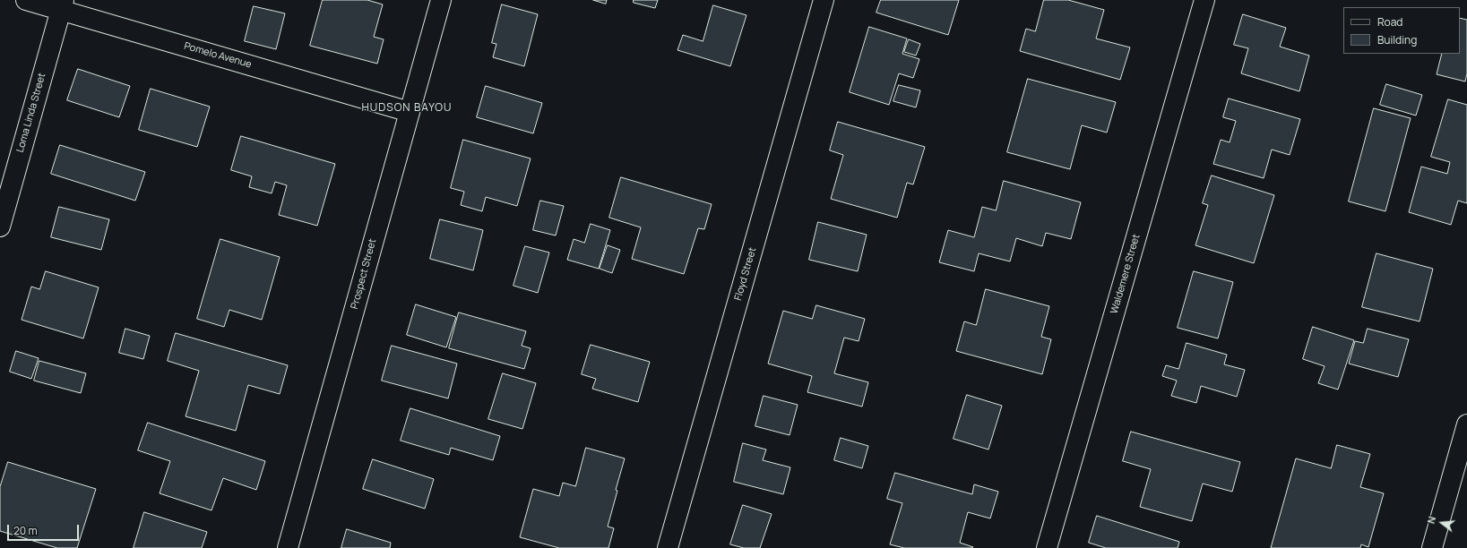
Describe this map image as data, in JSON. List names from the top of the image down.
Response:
{
  "streets": {
    "street": [
      "Pomelo Avenue",
      "Loma Linda Street",
      "Prospect Street",
      "Floyd Street",
      "Waldemere Street"
    ]
  },
  "crossings": [
    ["Pomelo Avenue", "Loma Linda Street"],
    ["Pomelo Avenue", "Prospect Street"]
  ],
  "districts": ["HUDSON BAYOU"],
  "legend": ["Road", "Building"],
  "scale_bar": "20 m",
  "north": "left"
}
